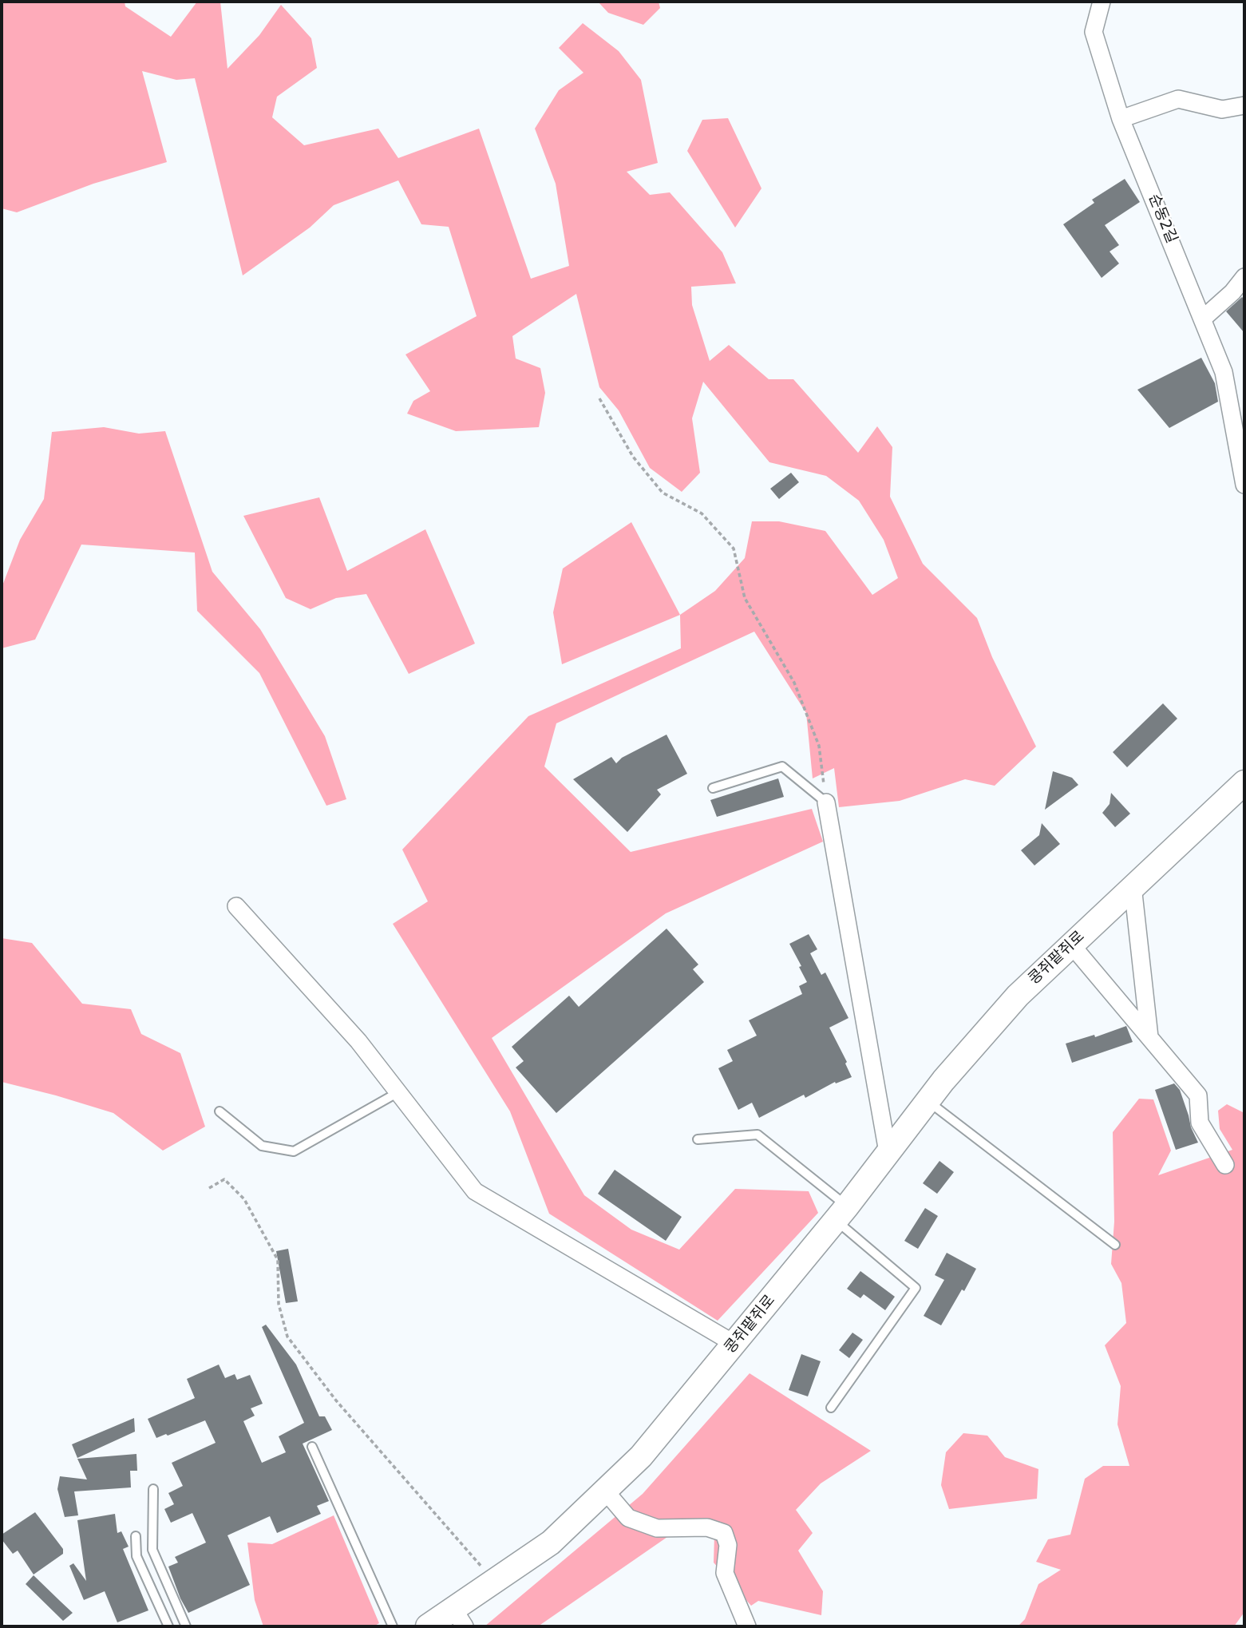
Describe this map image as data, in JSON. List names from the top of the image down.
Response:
{
  "streets": {
    "main road": ["콩쥐팥쥐로"],
    "street": ["순동2길"]
  }
}
